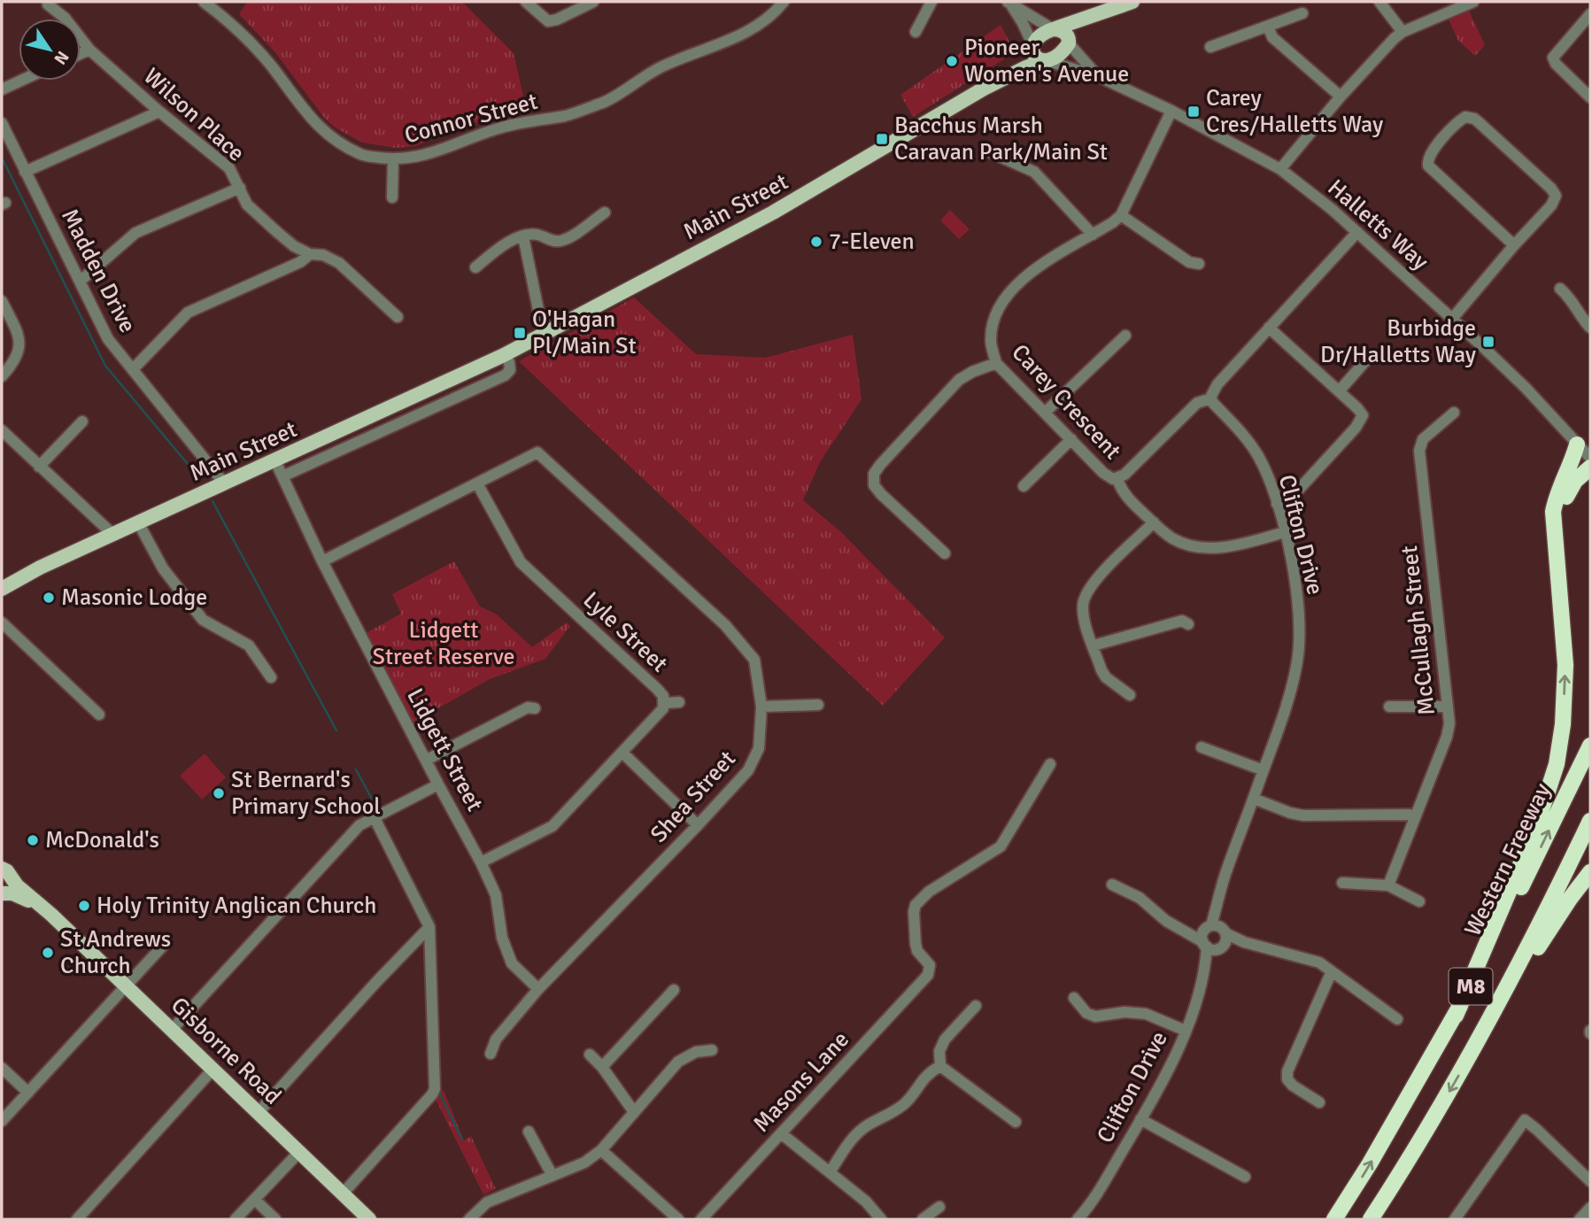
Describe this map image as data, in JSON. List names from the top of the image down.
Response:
{
  "streets": {
    "highway": ["Western Freeway", "M8"],
    "main road": ["Main Street", "Gisborne Road"],
    "street": [
      "Wilson Place",
      "Connor Street",
      "Halletts Way",
      "Madden Drive",
      "Carey Crescent",
      "Clifton Drive",
      "McCullagh Street",
      "Lyle Street",
      "Lidgett Street",
      "Shea Street",
      "Masons Lane"
    ]
  },
  "crossings": [
    ["Main Street", "Halletts Way"],
    ["Main Street", "Madden Drive"],
    ["Main Street", "Lidgett Street"],
    ["Halletts Way", "Carey Crescent"],
    ["Carey Crescent", "Clifton Drive"],
    ["Lyle Street", "Lidgett Street"],
    ["Lyle Street", "Shea Street"],
    ["Lidgett Street", "Shea Street"]
  ],
  "parks": ["Lidgett Street Reserve"],
  "places": {
    "other": [
      "Pioneer Women's Avenue",
      "7-Eleven",
      "Masonic Lodge",
      "St Bernard's Primary School",
      "McDonald's",
      "Holy Trinity Anglican Church",
      "St Andrews Church"
    ],
    "transit": [
      "Carey Cres/Halletts Way",
      "Bacchus Marsh Caravan Park/Main St",
      "O'Hagan Pl/Main St",
      "Burbidge Dr/Halletts Way"
    ]
  },
  "north": "bottom right"
}
